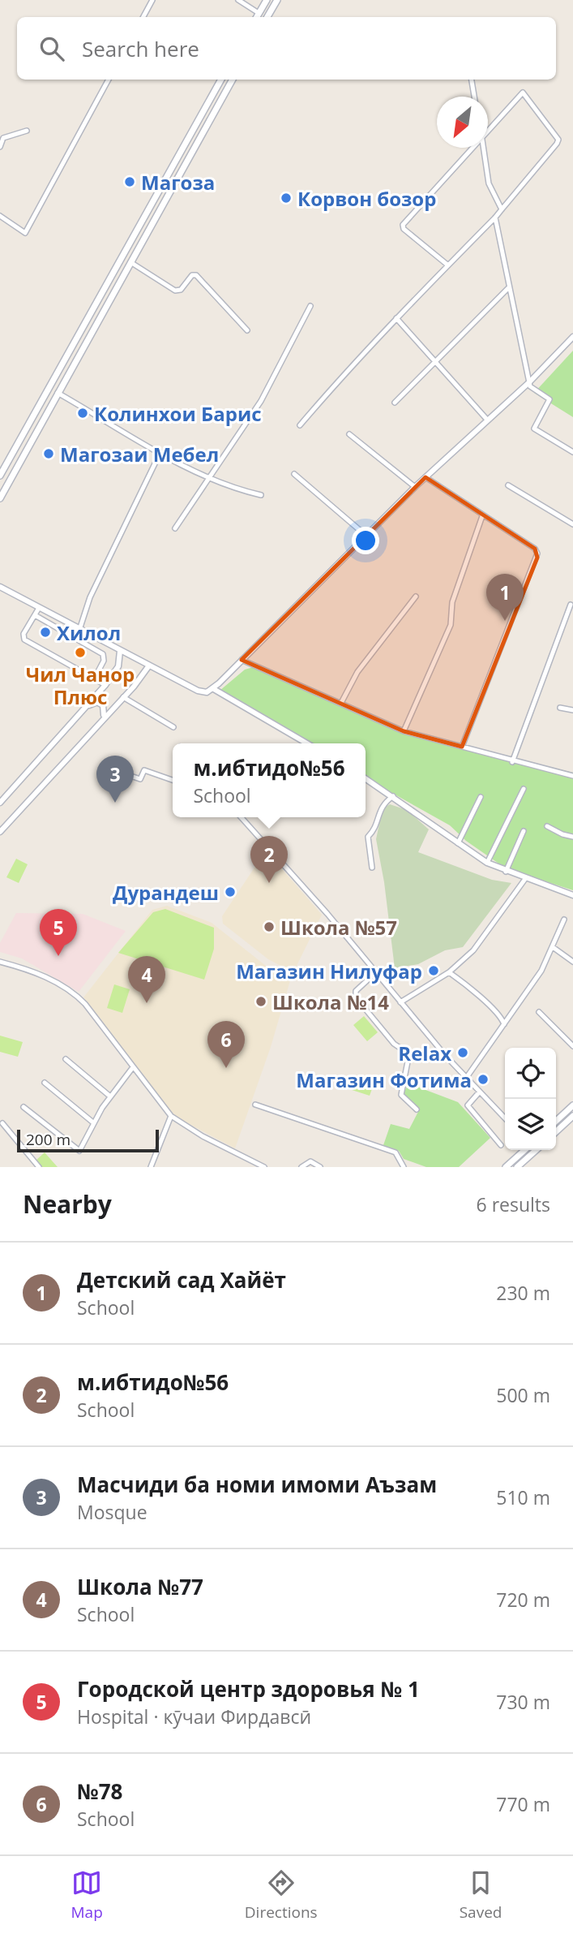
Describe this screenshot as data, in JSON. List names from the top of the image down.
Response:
{
  "places": [
    "Магоза",
    "Корвон бозор",
    "Колинхои Барис",
    "Магозаи Мебел",
    "Хилол",
    "Чил Чанор Плюс",
    "Дурандеш",
    "Школа №57",
    "Магазин Нилуфар",
    "Школа №14",
    "Relax",
    "Магазин Фотима"
  ],
  "scale_bar": "200 m",
  "north": "bottom left",
  "page": {
    "search": "Search here",
    "pins": [
      "1",
      "3",
      "2",
      "5",
      "4",
      "6"
    ],
    "popup": ["м.ибтидо№56", "School"],
    "scale": "200 m",
    "heading": ["Nearby", "6 results"],
    "list": [
      {
        "mark": "1",
        "name": "Детский сад Хайёт",
        "note": "School",
        "value": "230 m"
      },
      {
        "mark": "2",
        "name": "м.ибтидо№56",
        "note": "School",
        "value": "500 m"
      },
      {
        "mark": "3",
        "name": "Масчиди ба номи имоми Аъзам",
        "note": "Mosque",
        "value": "510 m"
      },
      {
        "mark": "4",
        "name": "Школа №77",
        "note": "School",
        "value": "720 m"
      },
      {
        "mark": "5",
        "name": "Городской центр здоровья № 1",
        "note": "Hospital · кӯчаи Фирдавсӣ",
        "value": "730 m"
      },
      {
        "mark": "6",
        "name": "№78",
        "note": "School",
        "value": "770 m"
      }
    ],
    "nav": ["Map", "Directions", "Saved"]
  }
}
